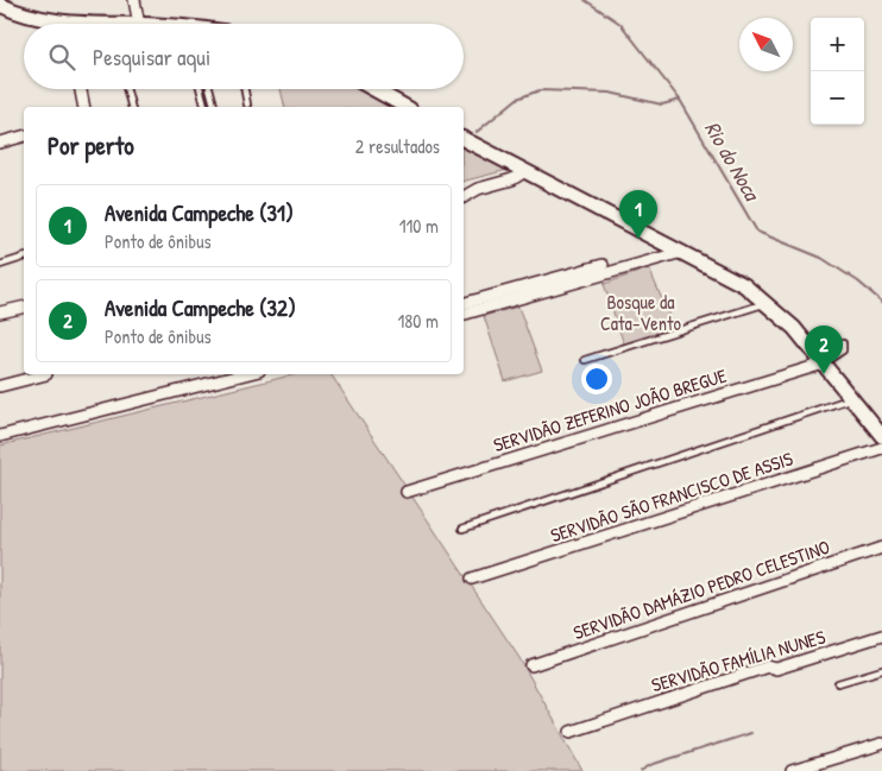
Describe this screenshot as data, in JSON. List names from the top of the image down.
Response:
{
  "streets": {
    "street": [
      "SERVIDÃO ZEFERINO JOÃO BREGUE",
      "SERVIDÃO SÃO FRANCISCO DE ASSIS",
      "SERVIDÃO DAMÁZIO PEDRO CELESTINO",
      "SERVIDÃO FAMÍLIA NUNES"
    ]
  },
  "water": ["Rio do Noca"],
  "parks": ["Bosque da Cata-Vento"],
  "north": "top left",
  "page": {
    "map_buttons": ["+", "−"],
    "search": "Pesquisar aqui",
    "heading": ["Por perto", "2 resultados"],
    "list": [
      {
        "mark": "1",
        "name": "Avenida Campeche (31)",
        "note": "Ponto de ônibus",
        "value": "110 m"
      },
      {
        "mark": "2",
        "name": "Avenida Campeche (32)",
        "note": "Ponto de ônibus",
        "value": "180 m"
      }
    ],
    "pins": ["1", "2"]
  }
}
